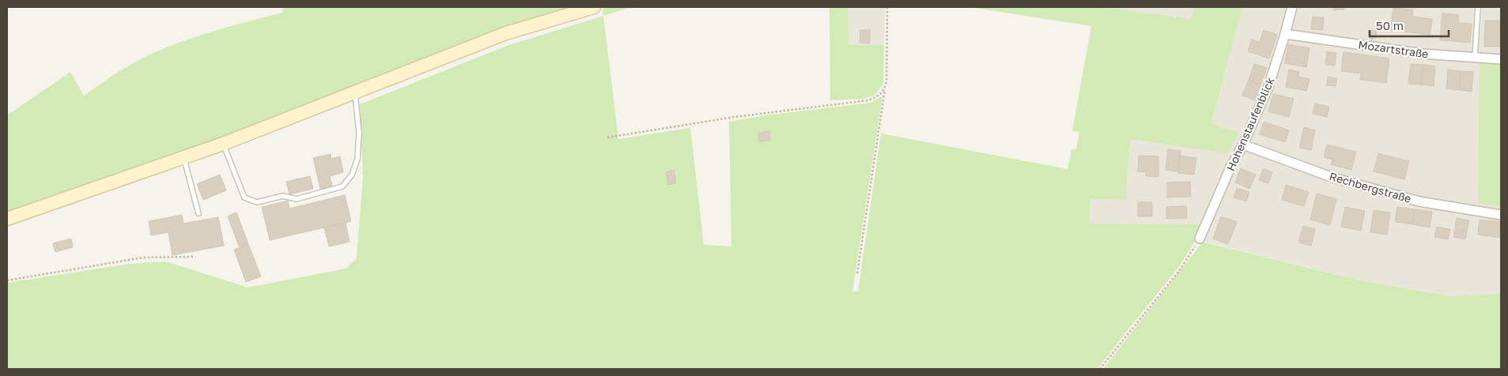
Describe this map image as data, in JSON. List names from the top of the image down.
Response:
{
  "streets": {
    "street": ["Mozartstraße", "Hohenstaufenblick", "Rechbergstraße"]
  },
  "crossings": [
    ["Mozartstraße", "Hohenstaufenblick"],
    ["Hohenstaufenblick", "Rechbergstraße"]
  ],
  "scale_bar": "50 m"
}
